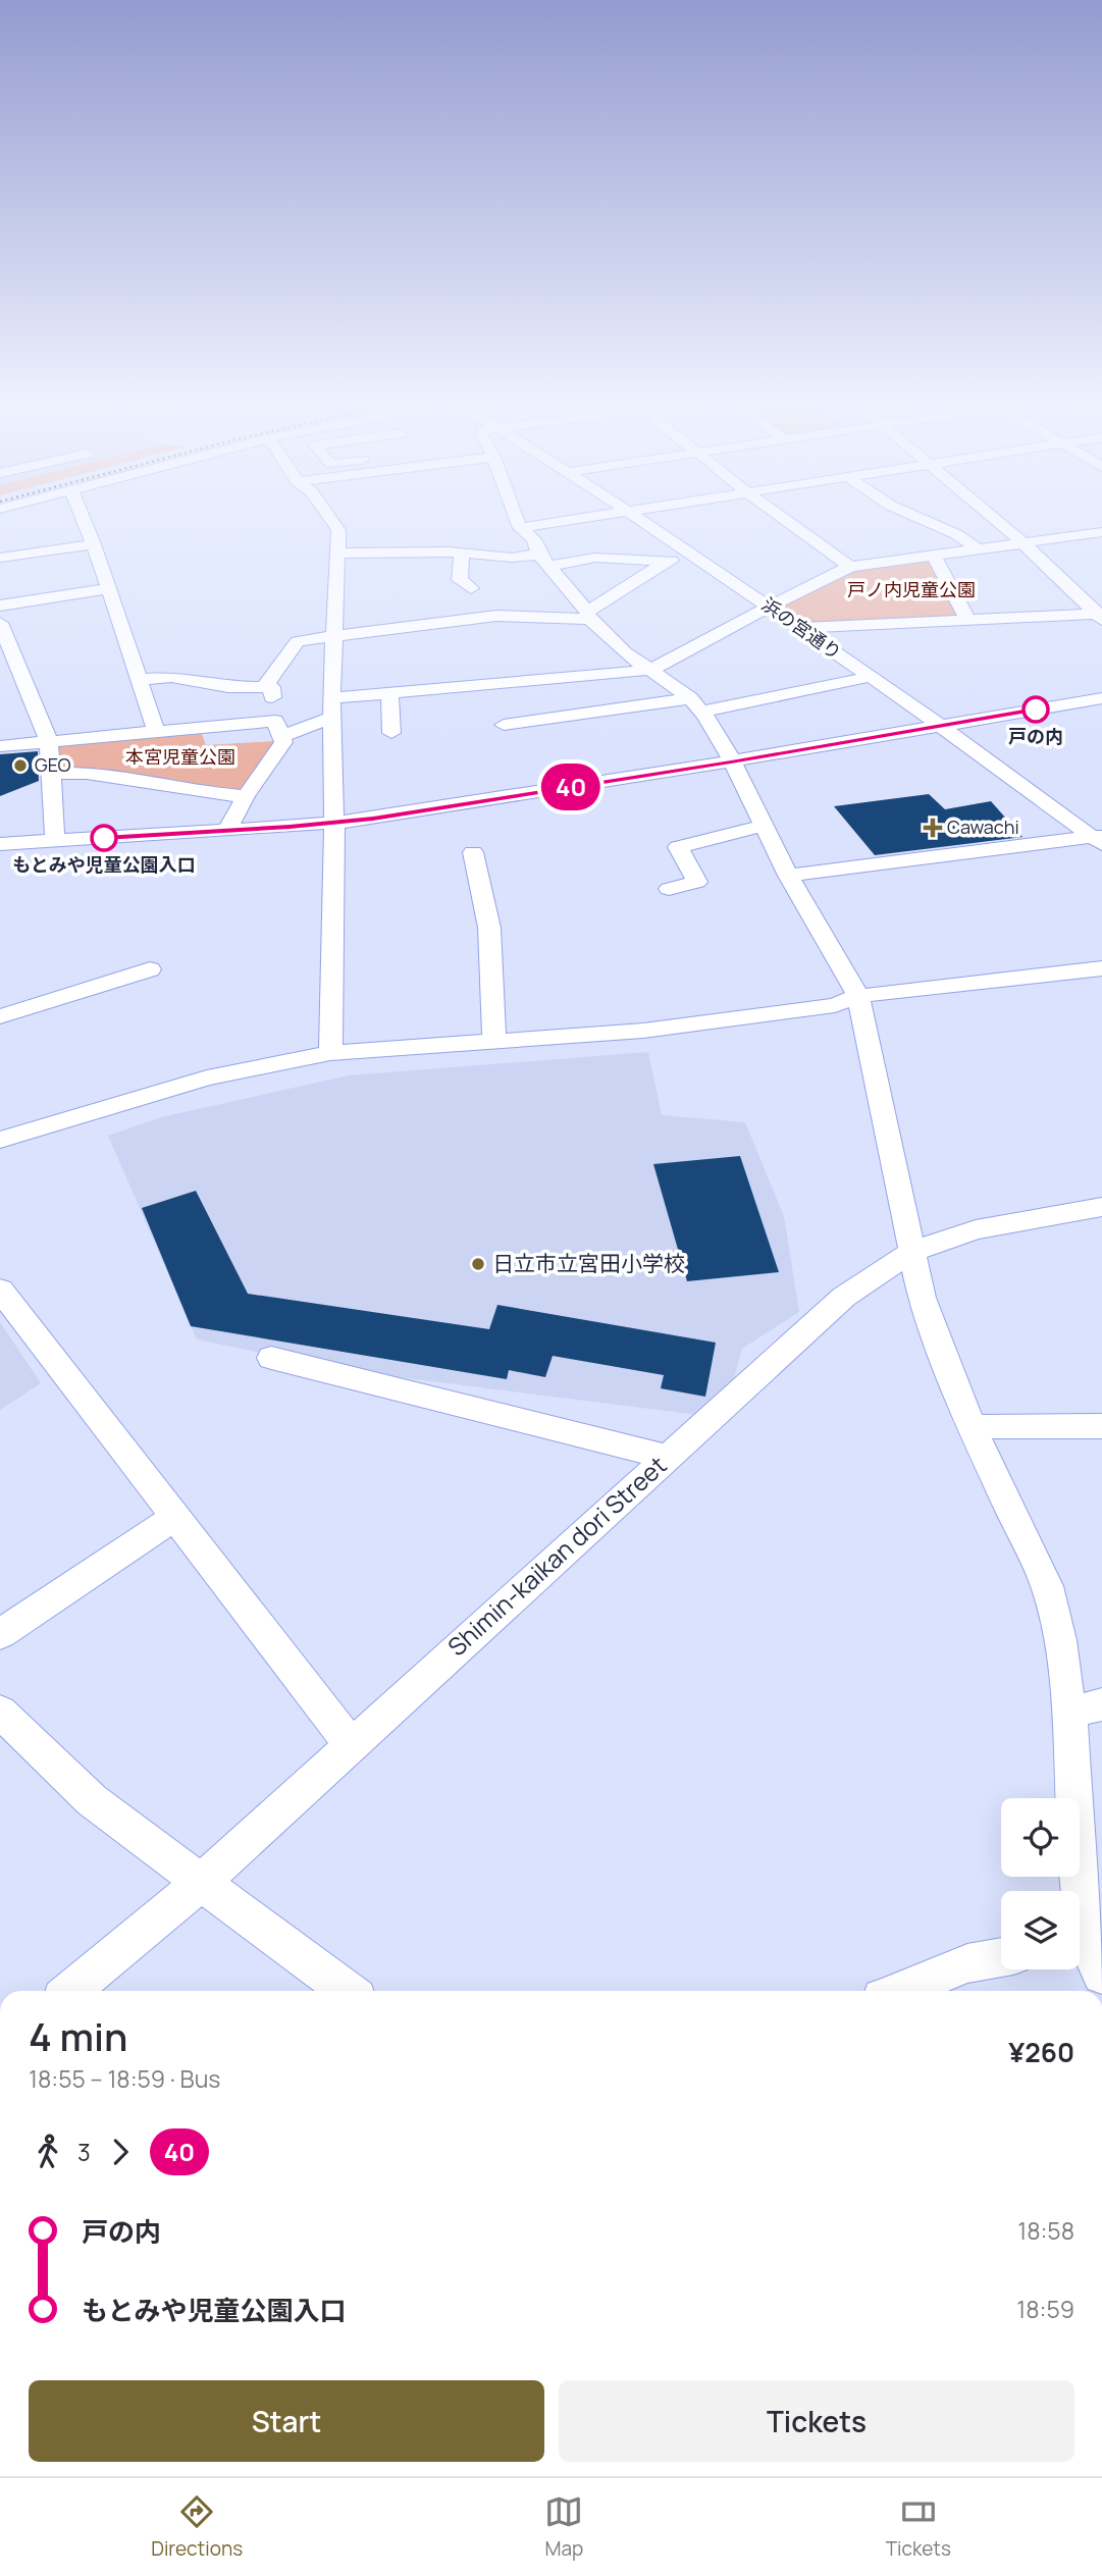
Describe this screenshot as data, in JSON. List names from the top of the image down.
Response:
{
  "streets": {
    "street": ["浜の宮通り", "Shimin-kaikan dori Street"]
  },
  "parks": ["戸ノ内児童公園", "本宮児童公園"],
  "places": {
    "other": [
      "戸の内",
      "GEO",
      "もとみや児童公園入口",
      "日立市立宮田小学校"
    ],
    "health": ["Cawachi"]
  },
  "lines": ["bus line 40"],
  "page": {
    "on_map": "40",
    "heading": ["4 min", "18:55 – 18:59 · Bus", "¥260"],
    "legs": ["3", "40"],
    "list": [
      {
        "name": "戸の内",
        "value": "18:58"
      },
      {
        "name": "もとみや児童公園入口",
        "value": "18:59"
      }
    ],
    "buttons": ["Start", "Tickets"],
    "tabs": ["Directions", "Map", "Tickets"]
  }
}
